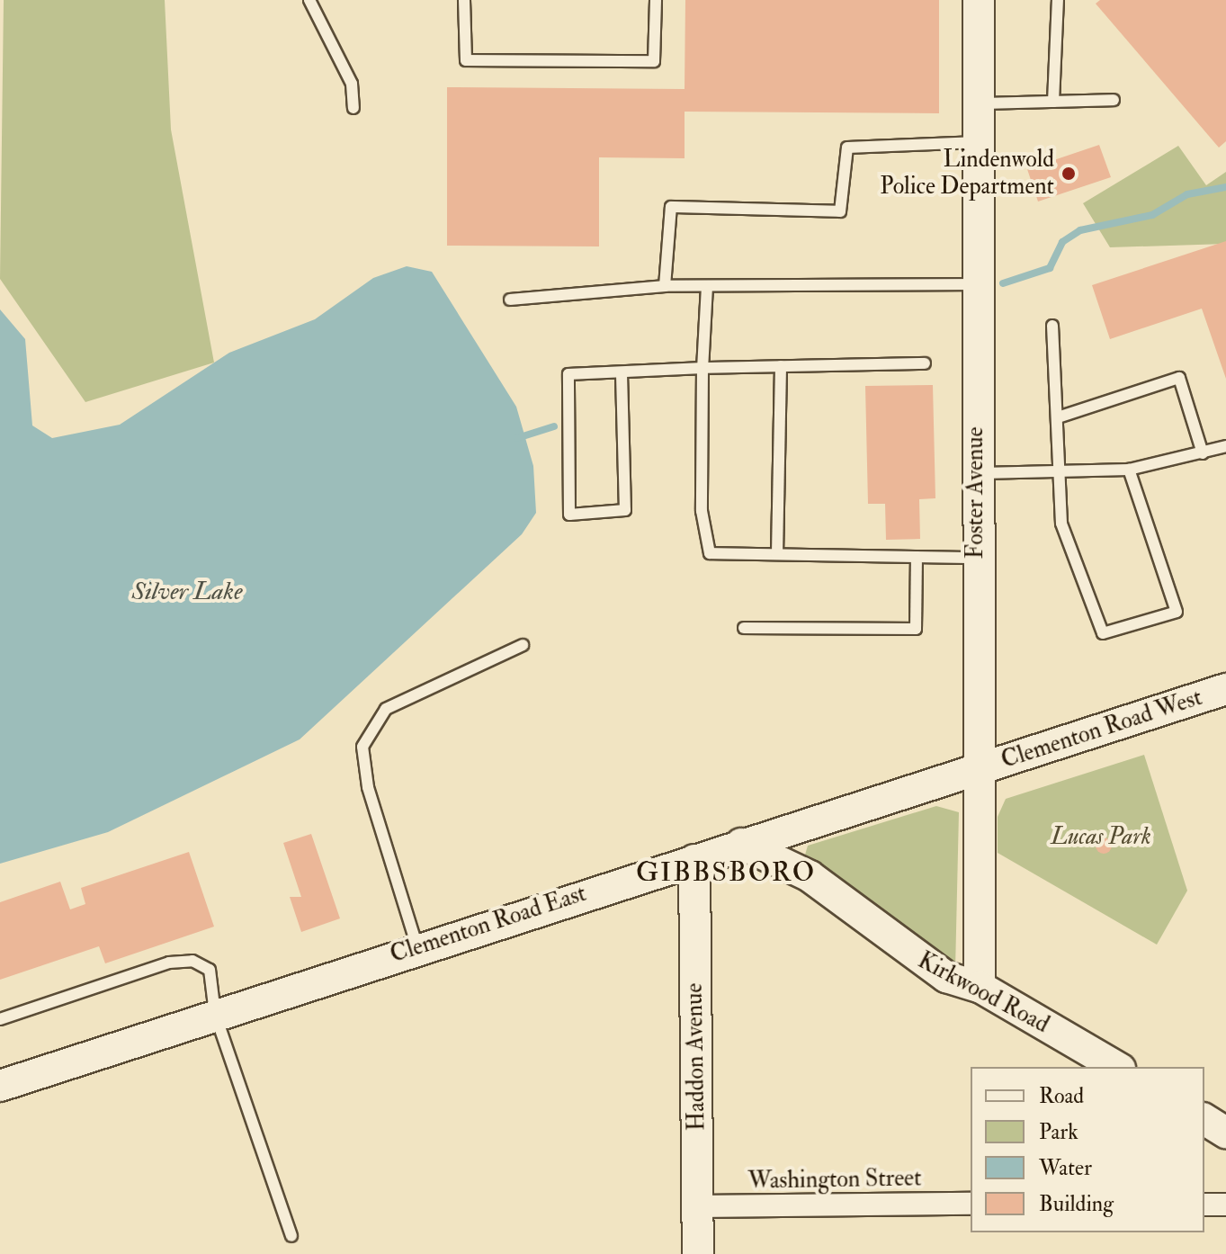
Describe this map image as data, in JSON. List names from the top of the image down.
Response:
{
  "streets": {
    "street": [
      "Foster Avenue",
      "Clementon Road West",
      "Clementon Road East",
      "Kirkwood Road",
      "Haddon Avenue",
      "Washington Street"
    ]
  },
  "crossings": [
    ["Foster Avenue", "Clementon Road West"],
    ["Foster Avenue", "Clementon Road East"],
    ["Foster Avenue", "Kirkwood Road"],
    ["Clementon Road West", "Clementon Road East"],
    ["Clementon Road East", "Kirkwood Road"],
    ["Clementon Road East", "Haddon Avenue"],
    ["Haddon Avenue", "Washington Street"]
  ],
  "districts": ["GIBBSBORO"],
  "water": ["Silver Lake"],
  "parks": ["Lucas Park"],
  "places": ["Lindenwold Police Department"],
  "legend": [
    "Road",
    "Park",
    "Water",
    "Building"
  ]
}
